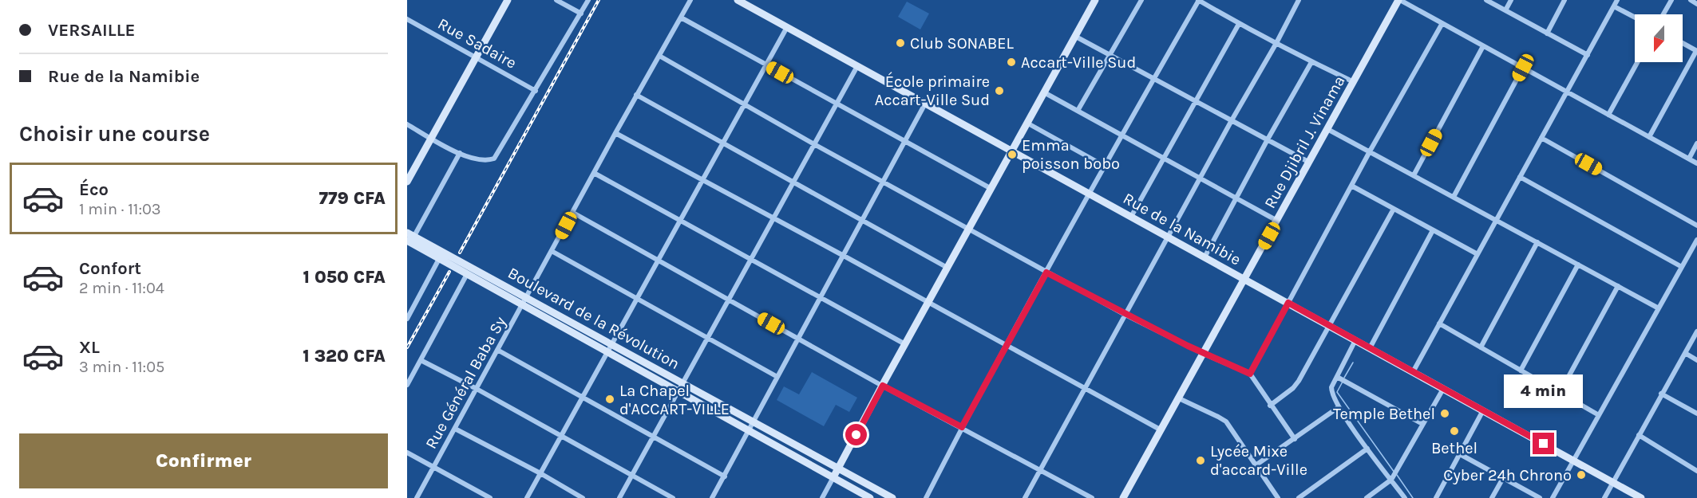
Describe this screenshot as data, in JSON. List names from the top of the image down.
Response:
{
  "streets": {
    "street": [
      "Rue Sadaire",
      "Rue Djibril J. Vinama",
      "Rue de la Namibie",
      "Boulevard de la Révolution",
      "Rue Général Baba Sy"
    ]
  },
  "crossings": [
    ["Rue Djibril J. Vinama", "Rue de la Namibie"],
    ["Boulevard de la Révolution", "Rue Général Baba Sy"]
  ],
  "places": [
    "Club SONABEL",
    "Accart-Ville Sud",
    "École primaire Accart-Ville Sud",
    "Emma poisson bobo",
    "La Chapel d'ACCART-VILLE",
    "Temple Bethel",
    "Bethel",
    "Lycée Mixe d'accard-Ville",
    "Cyber 24h Chrono"
  ],
  "north": "bottom",
  "page": {
    "banner": ["VERSAILLE", "Rue de la Namibie"],
    "heading": "Choisir une course",
    "list": [
      {
        "name": "Éco",
        "note": "1 min · 11:03",
        "value": "779 CFA"
      },
      {
        "name": "Confort",
        "note": "2 min · 11:04",
        "value": "1 050 CFA"
      },
      {
        "name": "XL",
        "note": "3 min · 11:05",
        "value": "1 320 CFA"
      }
    ],
    "bubble": "4 min",
    "buttons": "Confirmer"
  }
}
